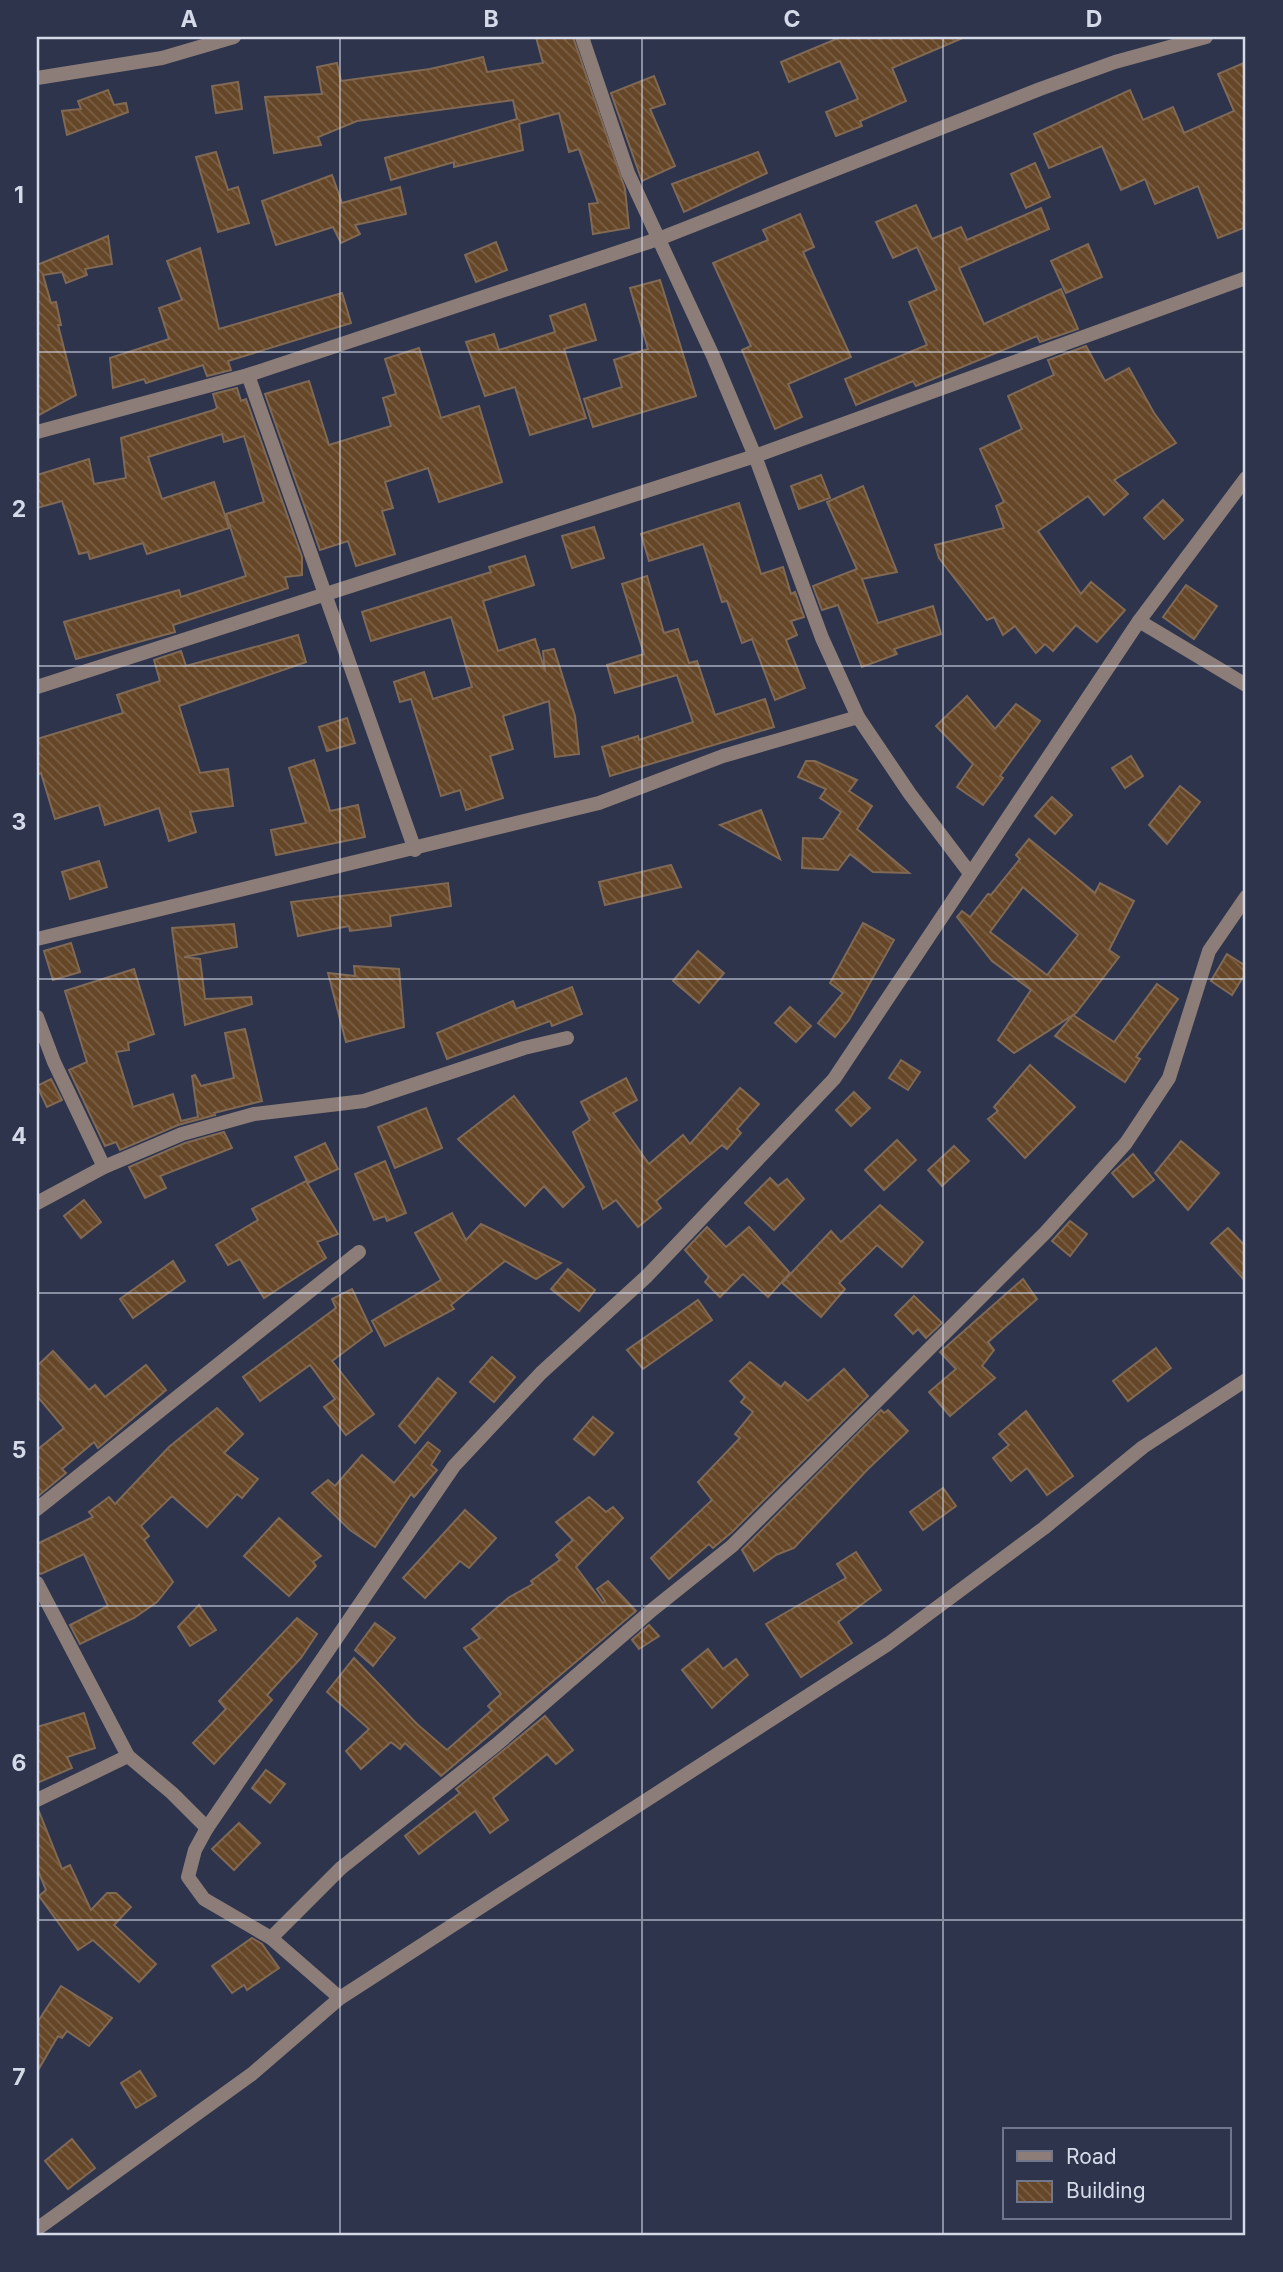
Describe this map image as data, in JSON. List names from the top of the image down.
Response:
{
  "legend": ["Road", "Building"],
  "grid": {
    "columns": [
      "A",
      "B",
      "C",
      "D"
    ],
    "rows": [
      "1",
      "2",
      "3",
      "4",
      "5",
      "6",
      "7"
    ]
  }
}
